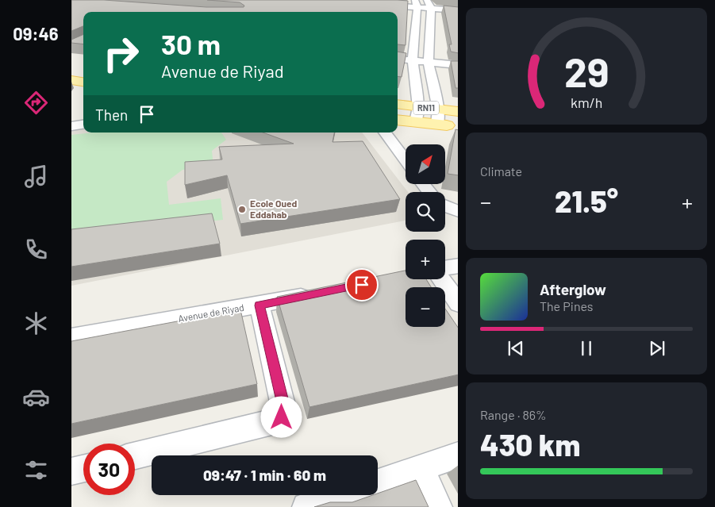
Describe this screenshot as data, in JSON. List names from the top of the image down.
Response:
{
  "streets": {
    "main road": ["RN11"],
    "street": ["Avenue de Riyad"]
  },
  "places": ["Ecole Oued Eddahab"],
  "north": "top right",
  "page": {
    "tabs": "09:46",
    "turn": ["30 m", "Avenue de Riyad"],
    "then": "Then",
    "tile": [
      "Climate",
      ["Range · 86%", "430 km"]
    ],
    "map_buttons": ["+", "−"],
    "heat": ["−", "21.5°", "+"],
    "song": ["Afterglow", "The Pines"],
    "limit": "30",
    "trip": "09:47 · 1 min · 60 m",
    "gauge": ["29", "km/h"]
  }
}
